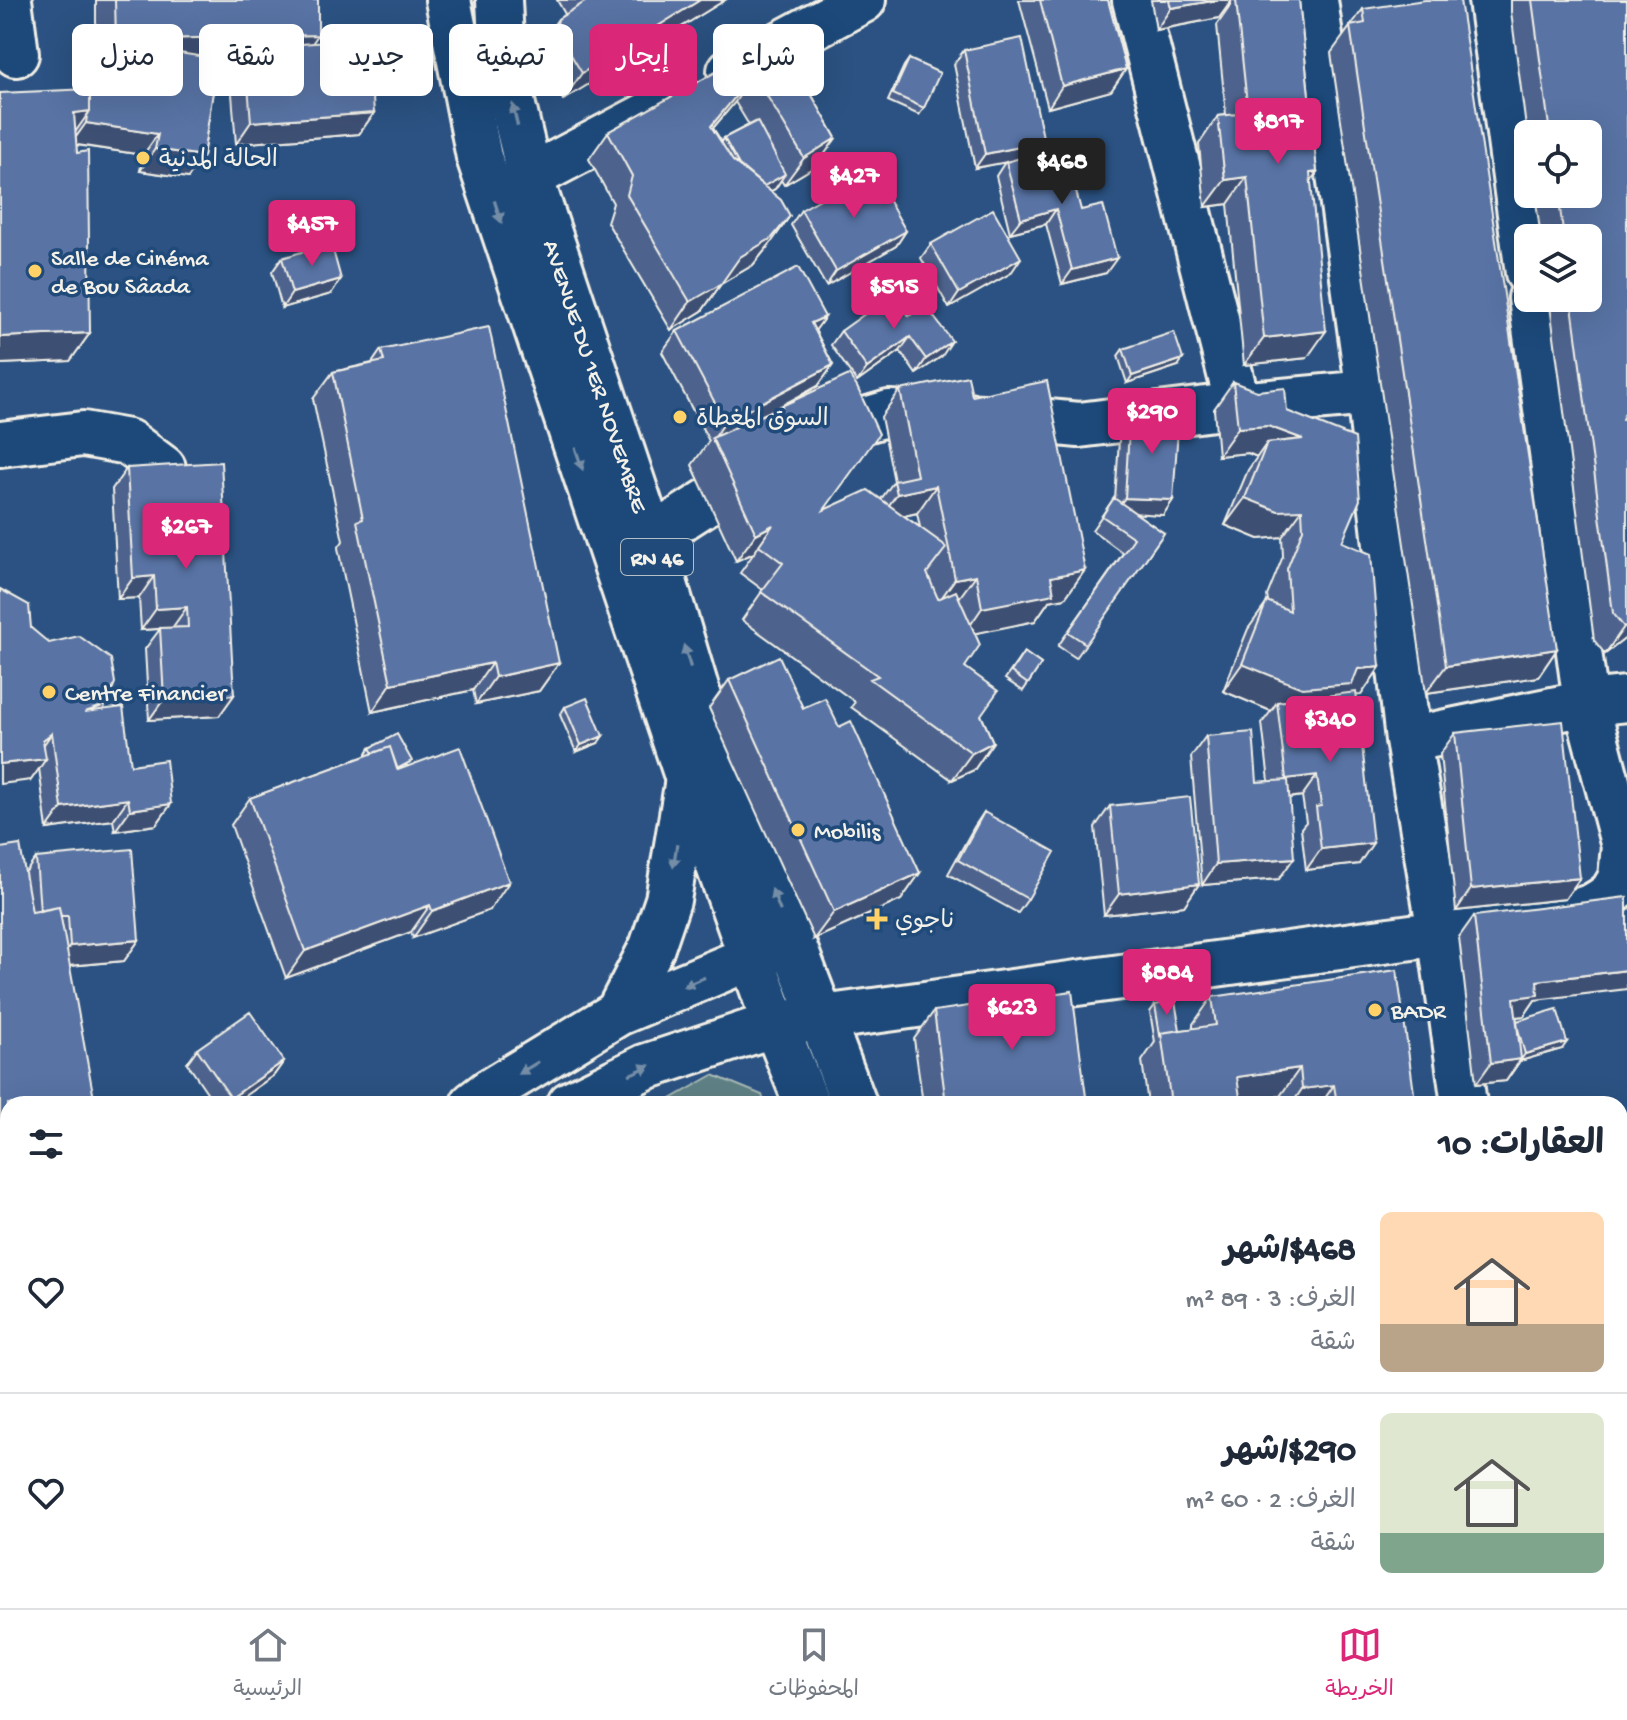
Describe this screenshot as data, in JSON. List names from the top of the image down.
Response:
{
  "streets": {
    "street": ["AVENUE DU 1ER NOVEMBRE", "RN 46"]
  },
  "places": {
    "other": [
      "الحالة المدنية",
      "Salle de Cinéma de Bou Sâada",
      "السوق المغطاة",
      "Centre Financier",
      "Mobilis",
      "BADR"
    ],
    "health": ["ناجوي"]
  },
  "page": {
    "chip": [
      "شراء",
      "إيجار",
      "تصفية",
      "جديد",
      "شقة",
      "منزل"
    ],
    "price": [
      "$817",
      "$468",
      "$427",
      "$457",
      "$515",
      "$290",
      "$267",
      "$340",
      "$884",
      "$623"
    ],
    "heading": "العقارات: 10",
    "list": [
      {
        "name": "$468/شهر",
        "note": "الغرف: 3 · 89 m² · شقة"
      },
      {
        "name": "$290/شهر",
        "note": "الغرف: 2 · 60 m² · شقة"
      }
    ],
    "tabs": ["الخريطة", "المحفوظات", "الرئيسية"]
  }
}
